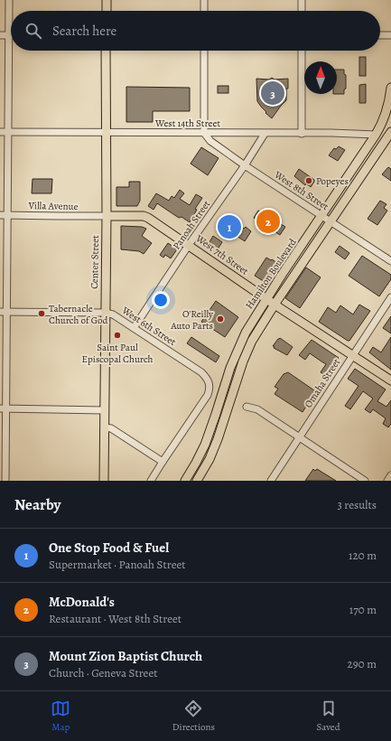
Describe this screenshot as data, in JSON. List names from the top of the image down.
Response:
{
  "streets": {
    "main road": ["West 7th Street", "Center Street", "Hamilton Boulevard"],
    "street": [
      "West 14th Street",
      "West 8th Street",
      "Villa Avenue",
      "Panoah Street",
      "West 6th Street",
      "Omaha Street"
    ]
  },
  "crossings": [
    ["West 14th Street", "West 8th Street"],
    ["West 14th Street", "Panoah Street"],
    ["West 14th Street", "Center Street"],
    ["West 14th Street", "Hamilton Boulevard"],
    ["West 8th Street", "Panoah Street"],
    ["West 8th Street", "Hamilton Boulevard"],
    ["Villa Avenue", "West 7th Street"],
    ["Villa Avenue", "Center Street"],
    ["Panoah Street", "West 7th Street"],
    ["Panoah Street", "West 6th Street"],
    ["West 7th Street", "Center Street"],
    ["West 7th Street", "Hamilton Boulevard"],
    ["West 7th Street", "Omaha Street"],
    ["Center Street", "West 6th Street"]
  ],
  "places": [
    "Popeyes",
    "Tabernacle Church of God",
    "O'Reilly Auto Parts",
    "Saint Paul Episcopal Church"
  ],
  "north": "top",
  "page": {
    "search": "Search here",
    "pins": ["3", "2", "1"],
    "heading": ["Nearby", "3 results"],
    "list": [
      {
        "mark": "1",
        "name": "One Stop Food & Fuel",
        "note": "Supermarket · Panoah Street",
        "value": "120 m"
      },
      {
        "mark": "2",
        "name": "McDonald's",
        "note": "Restaurant · West 8th Street",
        "value": "170 m"
      },
      {
        "mark": "3",
        "name": "Mount Zion Baptist Church",
        "note": "Church · Geneva Street",
        "value": "290 m"
      }
    ],
    "nav": ["Map", "Directions", "Saved"]
  }
}
